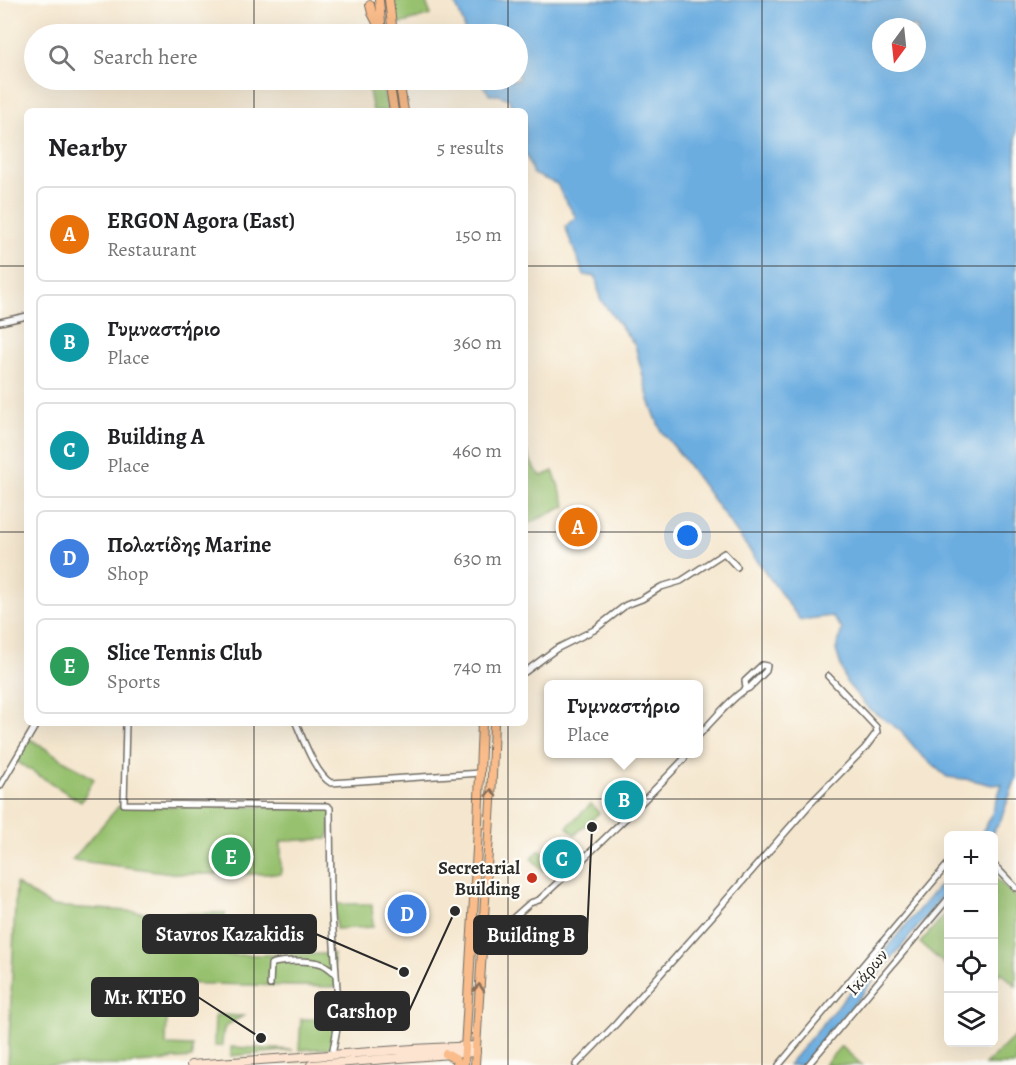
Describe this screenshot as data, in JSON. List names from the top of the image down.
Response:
{
  "streets": {
    "street": ["Ικάρων"]
  },
  "places": [
    "Building B",
    "Secretarial Building",
    "Carshop",
    "Stavros Kazakidis",
    "Mr. KTEO"
  ],
  "north": "bottom",
  "page": {
    "search": "Search here",
    "heading": ["Nearby", "5 results"],
    "list": [
      {
        "mark": "A",
        "name": "ERGON Agora (East)",
        "note": "Restaurant",
        "value": "150 m"
      },
      {
        "mark": "B",
        "name": "Γυμναστήριο",
        "note": "Place",
        "value": "360 m"
      },
      {
        "mark": "C",
        "name": "Building A",
        "note": "Place",
        "value": "460 m"
      },
      {
        "mark": "D",
        "name": "Πολατίδης Marine",
        "note": "Shop",
        "value": "630 m"
      },
      {
        "mark": "E",
        "name": "Slice Tennis Club",
        "note": "Sports",
        "value": "740 m"
      }
    ],
    "pins": [
      "A",
      "B",
      "E",
      "C",
      "D"
    ],
    "popup": ["Γυμναστήριο", "Place"],
    "map_buttons": ["+", "−"]
  }
}
